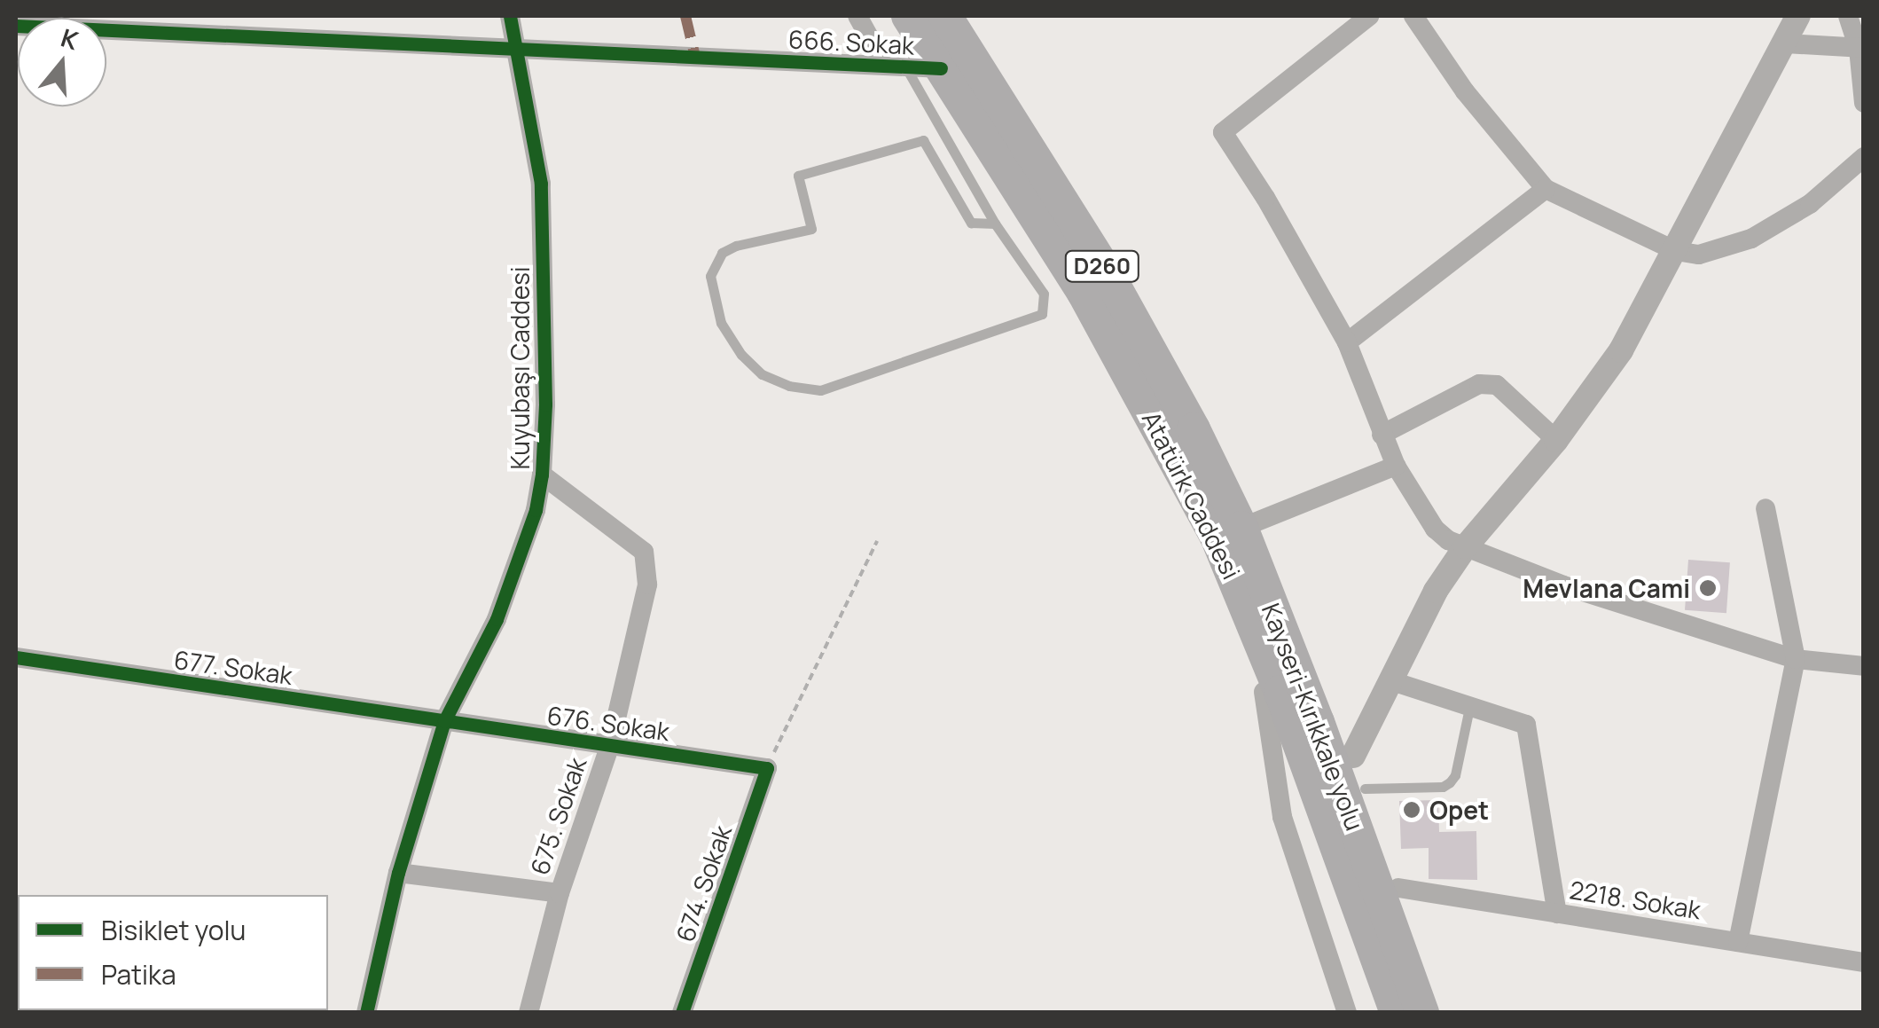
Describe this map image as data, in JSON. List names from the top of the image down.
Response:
{
  "streets": {
    "highway": ["D260", "Atatürk Caddesi", "Kayseri-Kırıkkale yolu"],
    "street": [
      "666. Sokak",
      "Kuyubaşı Caddesi",
      "677. Sokak",
      "676. Sokak",
      "675. Sokak",
      "674. Sokak",
      "2218. Sokak"
    ]
  },
  "crossings": [
    ["666. Sokak", "Kuyubaşı Caddesi"],
    ["666. Sokak", "Atatürk Caddesi"],
    ["Kuyubaşı Caddesi", "677. Sokak"],
    ["Kuyubaşı Caddesi", "676. Sokak"],
    ["Kuyubaşı Caddesi", "675. Sokak"],
    ["Atatürk Caddesi", "Kayseri-Kırıkkale yolu"],
    ["677. Sokak", "676. Sokak"],
    ["676. Sokak", "675. Sokak"],
    ["676. Sokak", "674. Sokak"]
  ],
  "places": ["Mevlana Cami", "Opet"],
  "legend": ["Bisiklet yolu", "Patika"],
  "north": "top"
}
